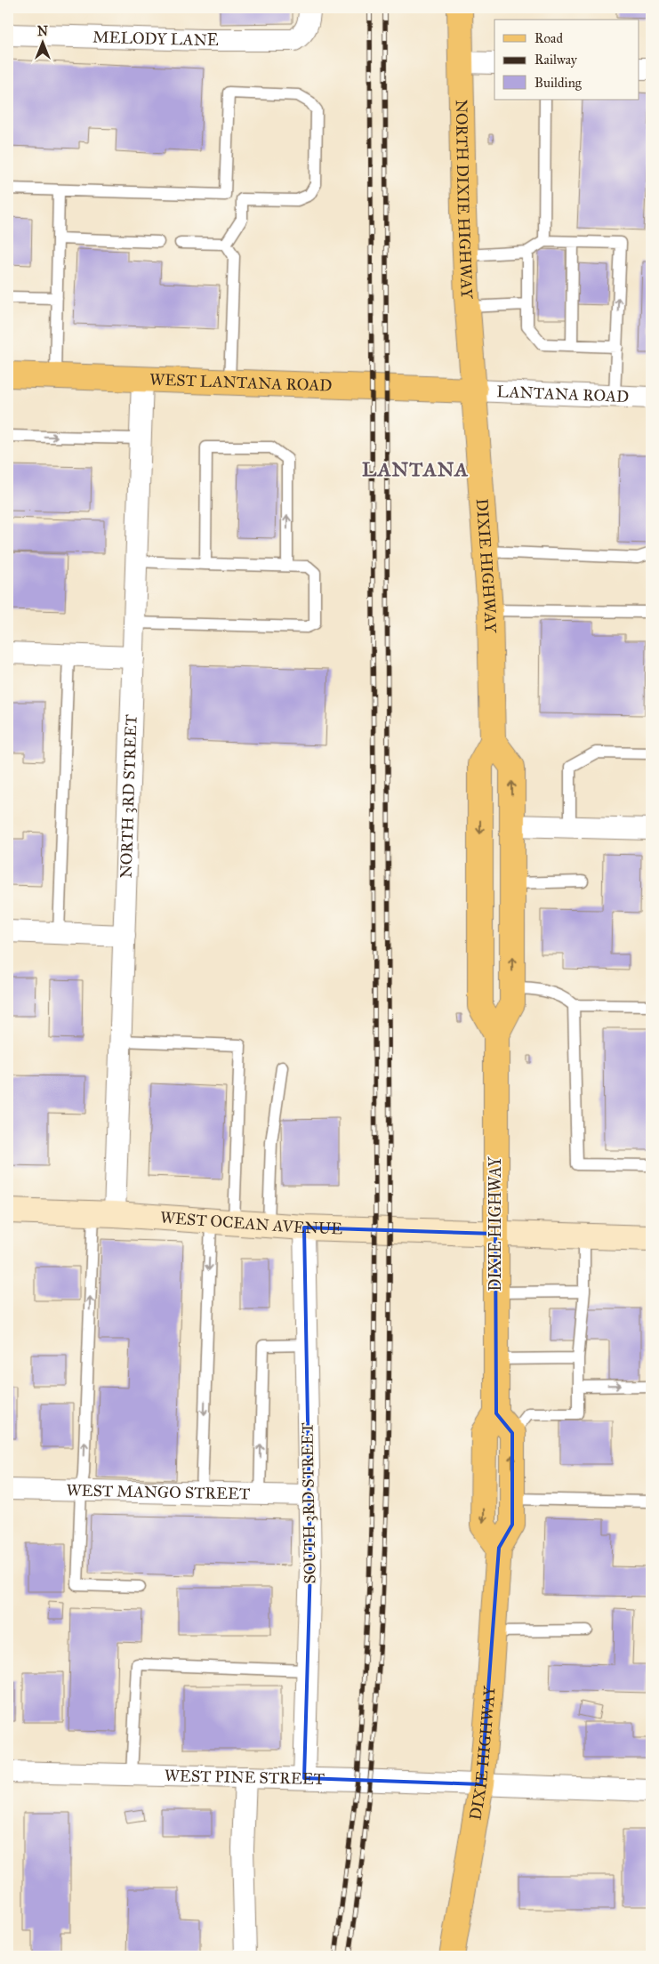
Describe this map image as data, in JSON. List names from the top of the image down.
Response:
{
  "streets": {
    "main road": ["NORTH DIXIE HIGHWAY", "WEST LANTANA ROAD", "DIXIE HIGHWAY"],
    "street": [
      "MELODY LANE",
      "LANTANA ROAD",
      "NORTH 3RD STREET",
      "WEST OCEAN AVENUE",
      "WEST MANGO STREET",
      "SOUTH 3RD STREET",
      "WEST PINE STREET"
    ]
  },
  "crossings": [
    ["NORTH DIXIE HIGHWAY", "WEST LANTANA ROAD"],
    ["NORTH DIXIE HIGHWAY", "LANTANA ROAD"],
    ["NORTH DIXIE HIGHWAY", "DIXIE HIGHWAY"],
    ["WEST LANTANA ROAD", "LANTANA ROAD"],
    ["WEST LANTANA ROAD", "DIXIE HIGHWAY"],
    ["WEST LANTANA ROAD", "NORTH 3RD STREET"],
    ["LANTANA ROAD", "DIXIE HIGHWAY"],
    ["DIXIE HIGHWAY", "WEST OCEAN AVENUE"],
    ["DIXIE HIGHWAY", "WEST PINE STREET"],
    ["NORTH 3RD STREET", "WEST OCEAN AVENUE"],
    ["WEST OCEAN AVENUE", "SOUTH 3RD STREET"],
    ["WEST MANGO STREET", "SOUTH 3RD STREET"],
    ["SOUTH 3RD STREET", "WEST PINE STREET"]
  ],
  "districts": ["LANTANA"],
  "legend": ["Road", "Railway", "Building"],
  "north": "top"
}
